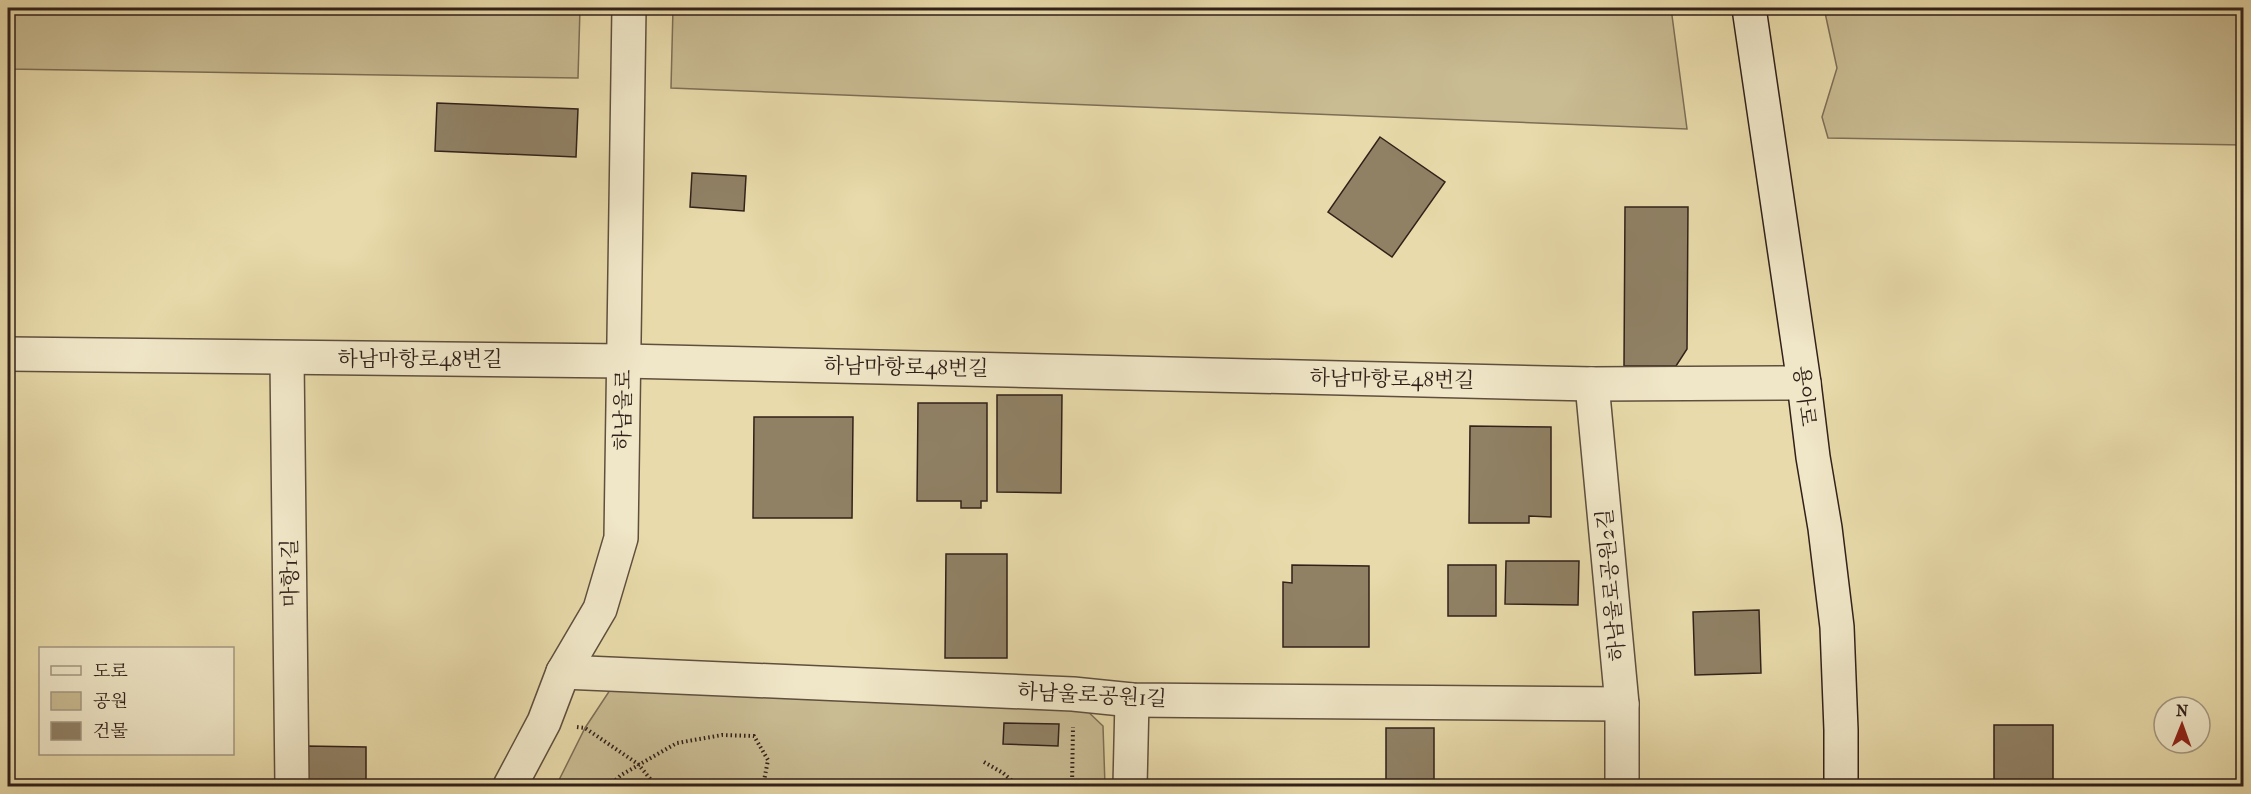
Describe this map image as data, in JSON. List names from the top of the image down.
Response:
{
  "streets": {
    "street": [
      "하남마항로48번길",
      "용아로",
      "하남울로",
      "마항1길",
      "하남울로공원2길",
      "하남울로공원1길"
    ]
  },
  "crossings": [
    ["하남마항로48번길", "용아로"],
    ["하남마항로48번길", "하남울로"],
    ["하남마항로48번길", "마항1길"],
    ["하남마항로48번길", "하남울로공원2길"],
    ["하남울로", "하남울로공원1길"],
    ["하남울로공원2길", "하남울로공원1길"]
  ],
  "legend": ["도로", "공원", "건물"],
  "north": "top"
}
